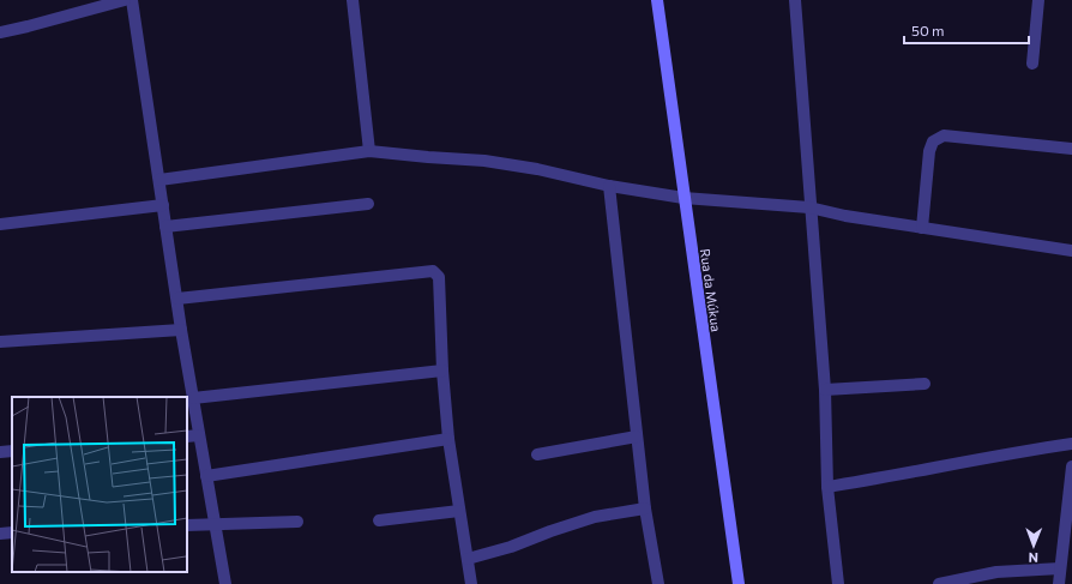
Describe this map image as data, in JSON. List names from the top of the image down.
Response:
{
  "streets": {
    "street": ["Rua da Múkua"]
  },
  "scale_bar": "50 m",
  "north": "bottom"
}
